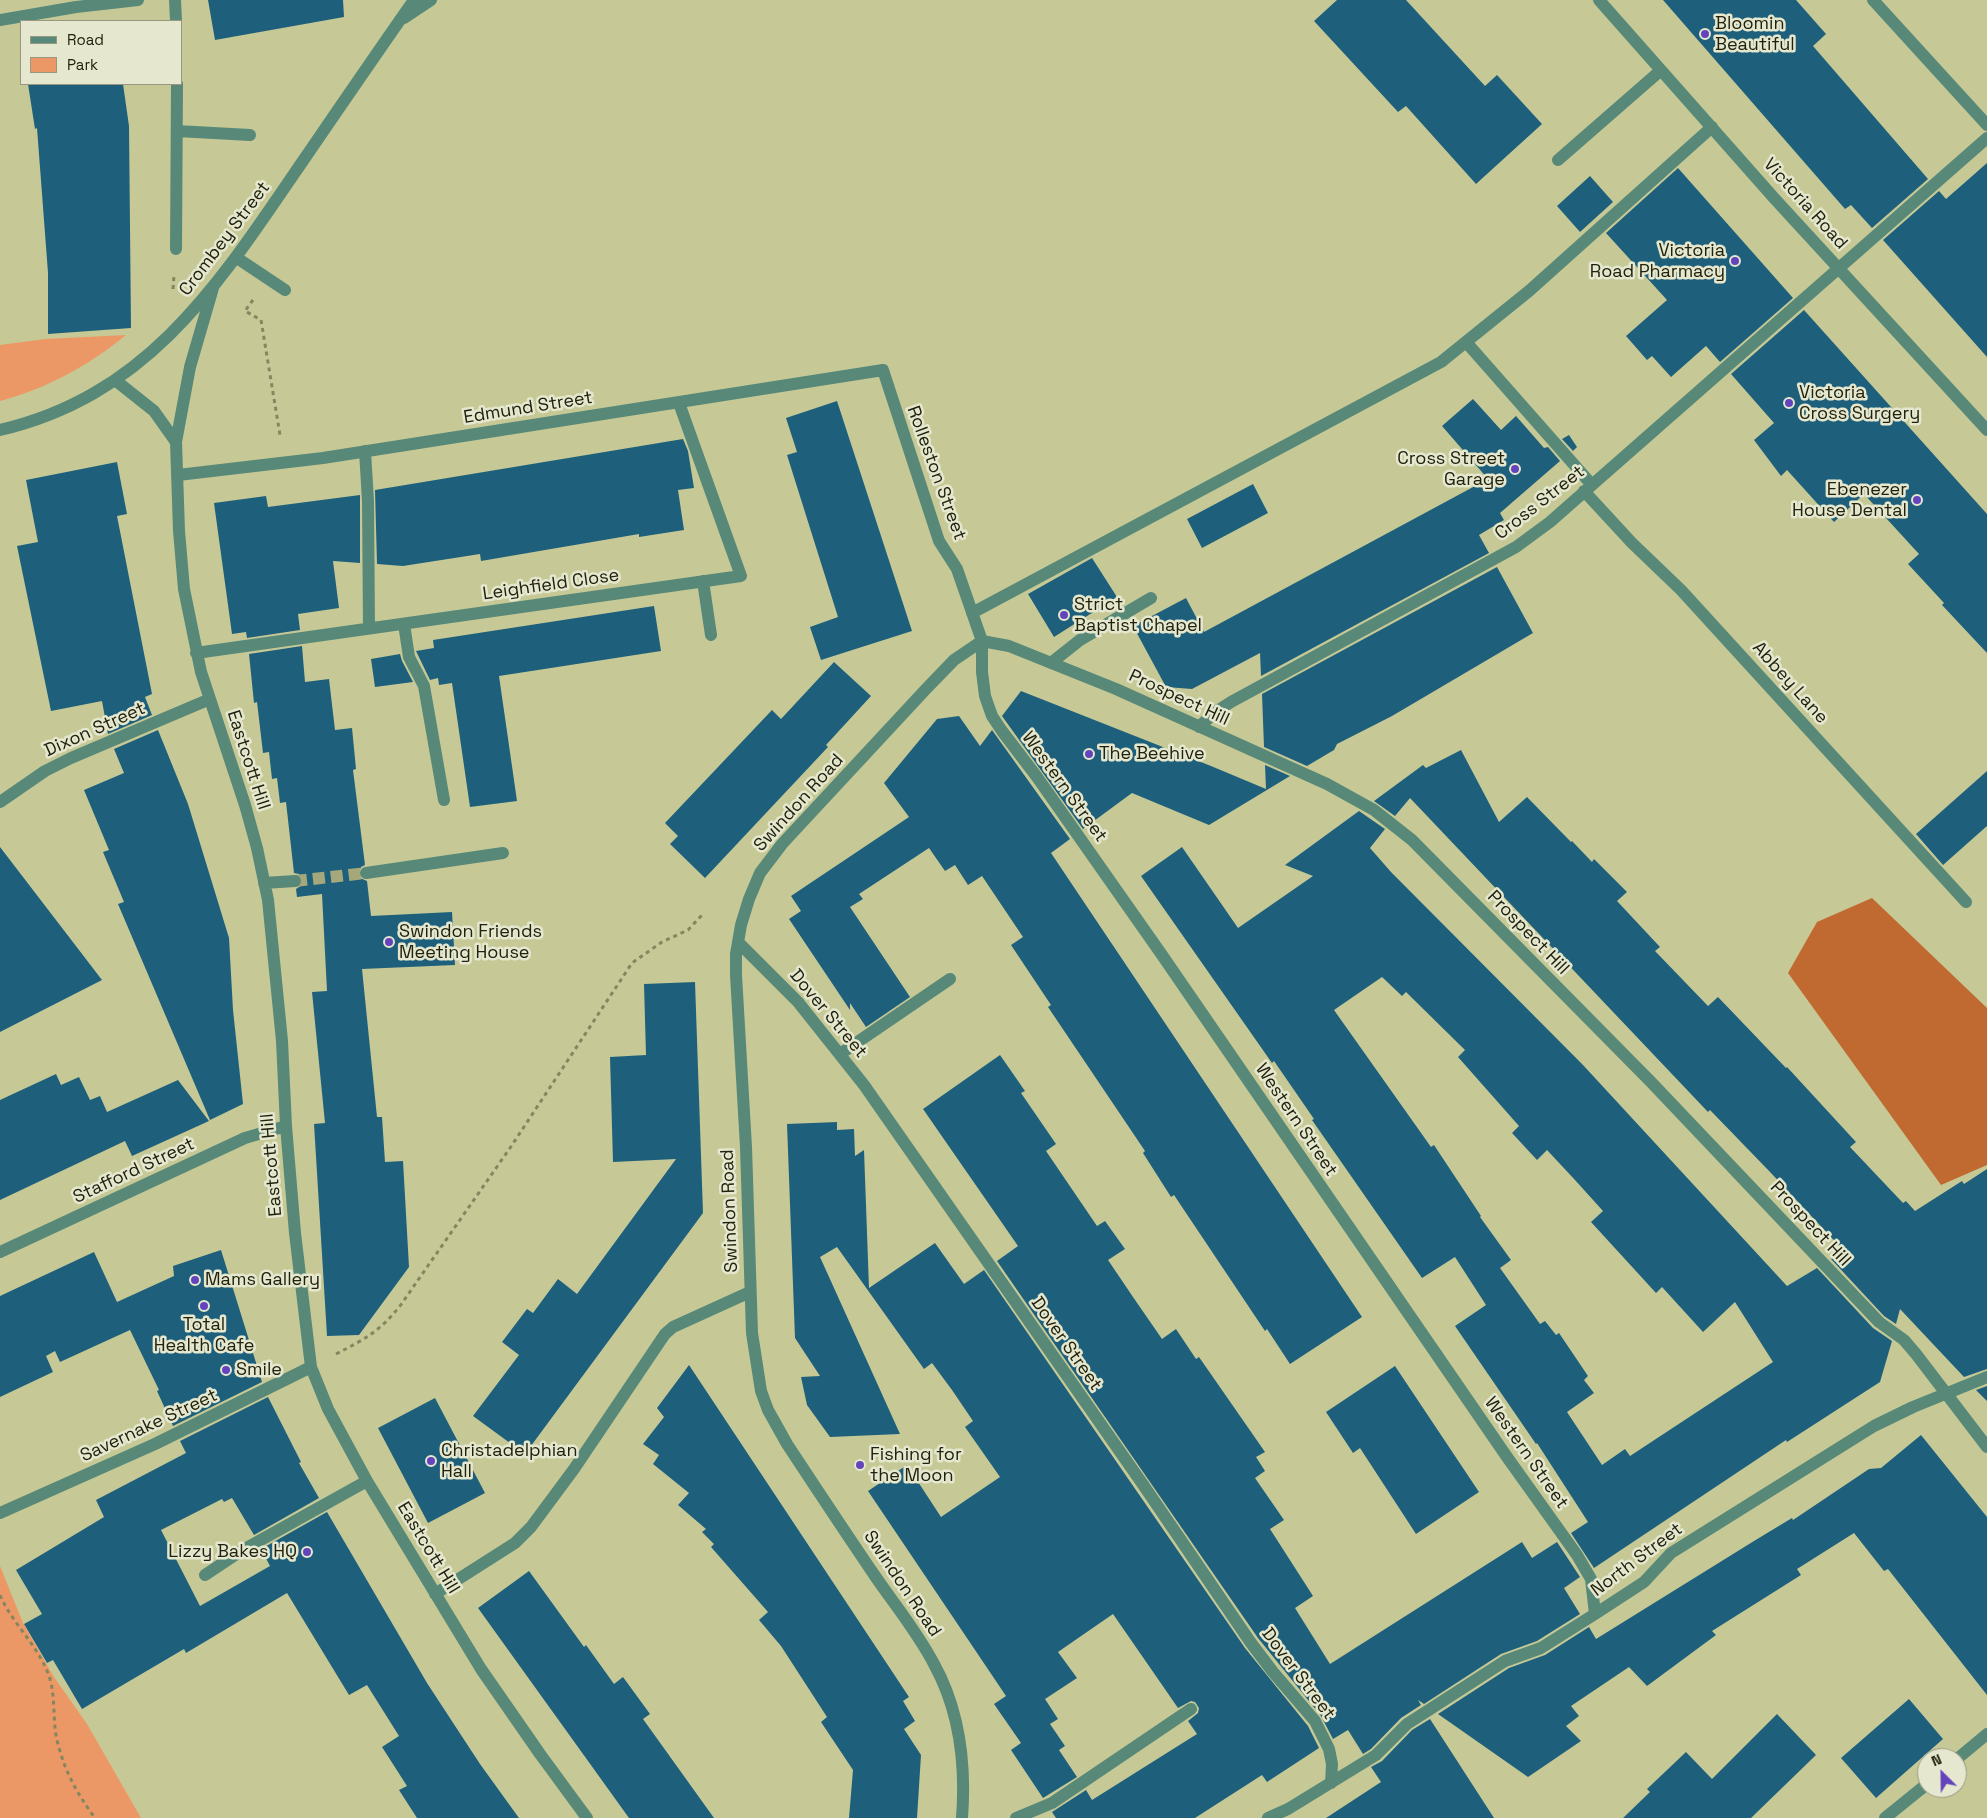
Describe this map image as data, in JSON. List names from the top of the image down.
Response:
{
  "streets": {
    "street": [
      "Victoria Road",
      "Crombey Street",
      "Edmund Street",
      "Rolleston Street",
      "Cross Street",
      "Leighfield Close",
      "Abbey Lane",
      "Prospect Hill",
      "Dixon Street",
      "Eastcott Hill",
      "Western Street",
      "Swindon Road",
      "Dover Street",
      "Stafford Street",
      "Savernake Street",
      "North Street"
    ]
  },
  "crossings": [
    ["Victoria Road", "Cross Street"],
    ["Crombey Street", "Eastcott Hill"],
    ["Edmund Street", "Rolleston Street"],
    ["Edmund Street", "Leighfield Close"],
    ["Edmund Street", "Eastcott Hill"],
    ["Rolleston Street", "Prospect Hill"],
    ["Rolleston Street", "Western Street"],
    ["Rolleston Street", "Swindon Road"],
    ["Cross Street", "Abbey Lane"],
    ["Cross Street", "Prospect Hill"],
    ["Leighfield Close", "Eastcott Hill"],
    ["Prospect Hill", "Western Street"],
    ["Prospect Hill", "Swindon Road"],
    ["Prospect Hill", "North Street"],
    ["Dixon Street", "Eastcott Hill"],
    ["Eastcott Hill", "Stafford Street"],
    ["Eastcott Hill", "Savernake Street"],
    ["Western Street", "Swindon Road"],
    ["Western Street", "North Street"],
    ["Swindon Road", "Dover Street"],
    ["Dover Street", "North Street"]
  ],
  "places": [
    "Bloomin Beautiful",
    "Victoria Road Pharmacy",
    "Victoria Cross Surgery",
    "Cross Street Garage",
    "Ebenezer House Dental",
    "Strict Baptist Chapel",
    "The Beehive",
    "Swindon Friends Meeting House",
    "Mams Gallery",
    "Total Health Cafe",
    "Smile",
    "Christadelphian Hall",
    "Fishing for the Moon",
    "Lizzy Bakes HQ"
  ],
  "legend": ["Road", "Park"],
  "north": "top left"
}
